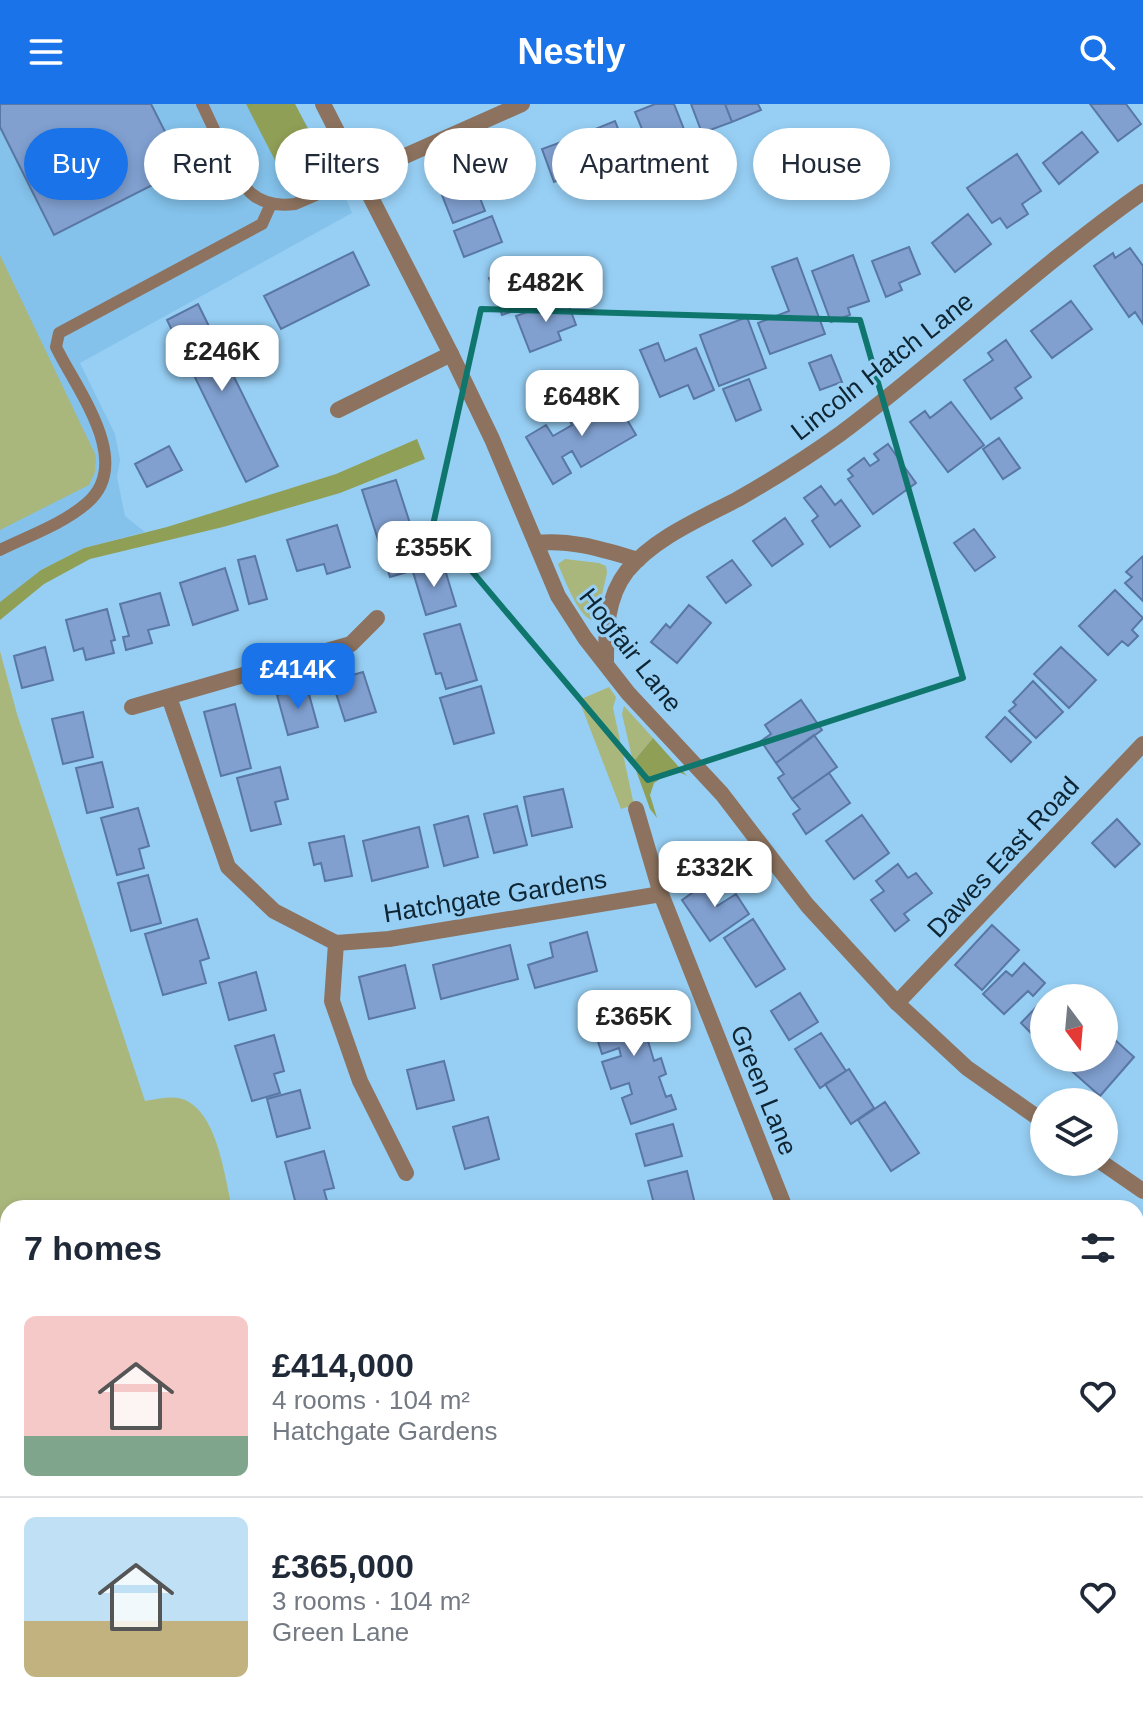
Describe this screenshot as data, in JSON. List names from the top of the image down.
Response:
{
  "streets": {
    "street": [
      "Lincoln Hatch Lane",
      "Hogfair Lane",
      "Dawes East Road",
      "Hatchgate Gardens",
      "Green Lane"
    ]
  },
  "crossings": [
    ["Lincoln Hatch Lane", "Hogfair Lane"],
    ["Hogfair Lane", "Dawes East Road"],
    ["Hatchgate Gardens", "Green Lane"]
  ],
  "north": "bottom",
  "page": {
    "header": "Nestly",
    "chip": [
      "Buy",
      "Rent",
      "Filters",
      "New",
      "Apartment",
      "House"
    ],
    "price": [
      "£482K",
      "£246K",
      "£648K",
      "£355K",
      "£414K",
      "£332K",
      "£365K"
    ],
    "heading": "7 homes",
    "list": [
      {
        "name": "£414,000",
        "note": "4 rooms · 104 m² · Hatchgate Gardens"
      },
      {
        "name": "£365,000",
        "note": "3 rooms · 104 m² · Green Lane"
      }
    ]
  }
}
